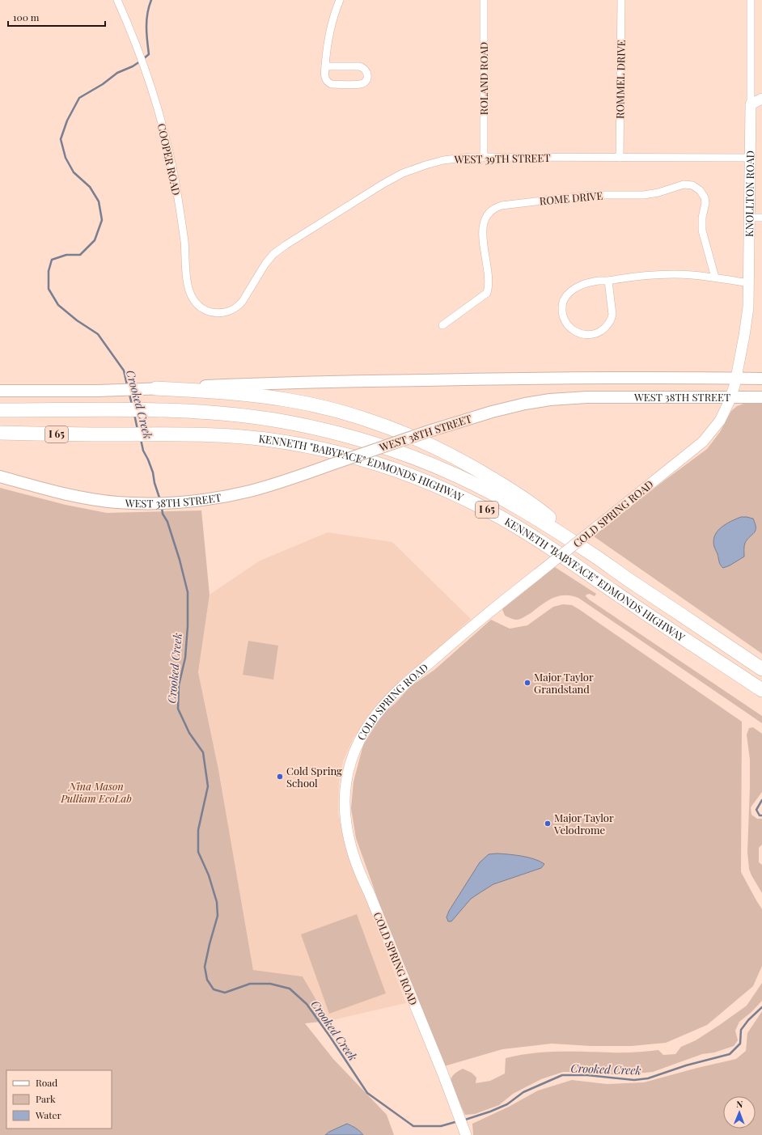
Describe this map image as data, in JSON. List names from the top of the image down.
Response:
{
  "streets": {
    "highway": ["I 65", "KENNETH \"BABYFACE\" EDMONDS HIGHWAY"],
    "main road": ["WEST 38TH STREET"],
    "street": [
      "ROLAND ROAD",
      "ROMMEL DRIVE",
      "WEST 39TH STREET",
      "COOPER ROAD",
      "KNOLLTON ROAD",
      "ROME DRIVE",
      "COLD SPRING ROAD"
    ]
  },
  "crossings": [
    ["ROLAND ROAD", "WEST 39TH STREET"],
    ["ROMMEL DRIVE", "WEST 39TH STREET"],
    ["WEST 39TH STREET", "COOPER ROAD"],
    ["WEST 39TH STREET", "KNOLLTON ROAD"],
    ["KNOLLTON ROAD", "WEST 38TH STREET"],
    ["KNOLLTON ROAD", "COLD SPRING ROAD"],
    ["WEST 38TH STREET", "COLD SPRING ROAD"]
  ],
  "water": ["Crooked Creek"],
  "parks": ["Nina Mason Pulliam EcoLab"],
  "places": ["Major Taylor Grandstand", "Cold Spring School", "Major Taylor Velodrome"],
  "legend": ["Road", "Park", "Water"],
  "scale_bar": "100 m",
  "north": "top"
}
